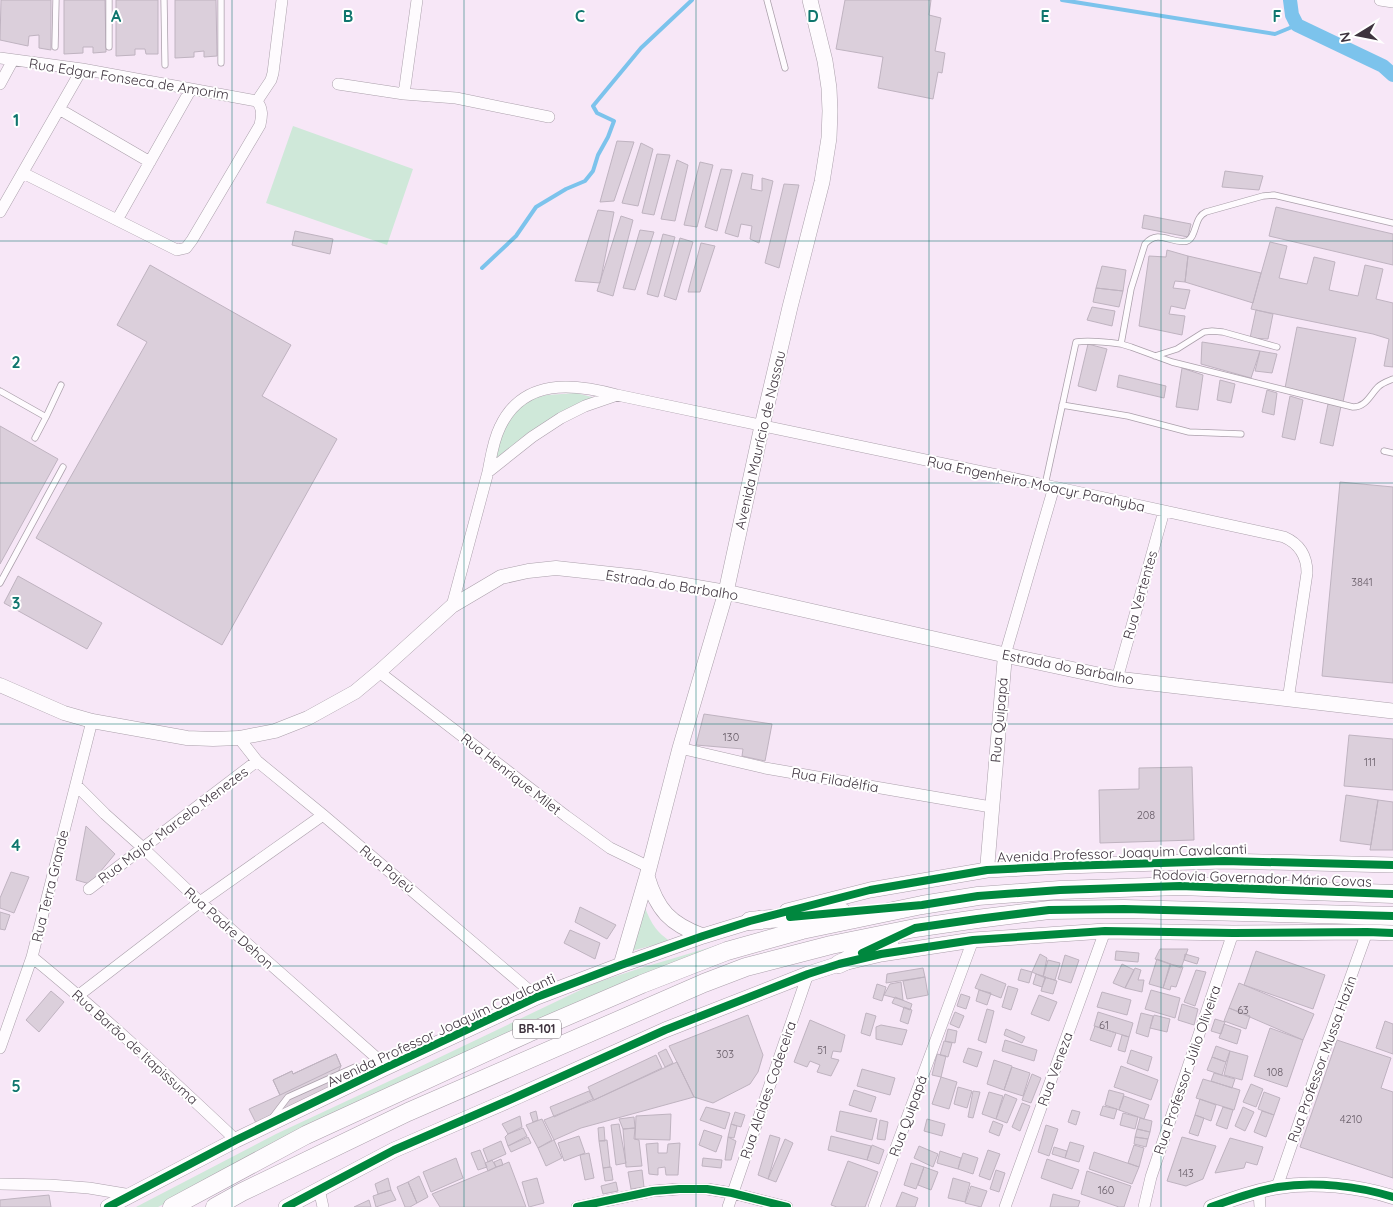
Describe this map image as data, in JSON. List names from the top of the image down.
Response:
{
  "streets": {
    "highway": ["Rodovia Governador Mário Covas", "BR-101"],
    "main road": ["Avenida Maurício de Nassau", "Estrada do Barbalho", "Avenida Professor Joaquim Cavalcanti"],
    "street": [
      "Rua Edgar Fonseca de Amorim",
      "Rua Engenheiro Moacyr Parahyba",
      "Rua Vertentes",
      "Rua Quipapá",
      "Rua Henrique Milet",
      "Rua Filadélfia",
      "Rua Major Marcelo Menezes",
      "Rua Pajeú",
      "Rua Terra Grande",
      "Rua Padre Dehon",
      "Rua Barão de Itapissuma",
      "Rua Professor Mussa Hazin",
      "Rua Veneza",
      "Rua Professor Júlio Oliveira",
      "Rua Alcides Codeceira"
    ]
  },
  "crossings": [
    ["Avenida Maurício de Nassau", "Rua Engenheiro Moacyr Parahyba"],
    ["Avenida Maurício de Nassau", "Estrada do Barbalho"],
    ["Avenida Maurício de Nassau", "Rua Henrique Milet"],
    ["Avenida Maurício de Nassau", "Rua Filadélfia"],
    ["Avenida Maurício de Nassau", "Avenida Professor Joaquim Cavalcanti"],
    ["Rua Engenheiro Moacyr Parahyba", "Estrada do Barbalho"],
    ["Rua Engenheiro Moacyr Parahyba", "Rua Vertentes"],
    ["Rua Engenheiro Moacyr Parahyba", "Rua Quipapá"],
    ["Estrada do Barbalho", "Rua Vertentes"],
    ["Estrada do Barbalho", "Rua Quipapá"],
    ["Estrada do Barbalho", "Rua Henrique Milet"],
    ["Estrada do Barbalho", "Rua Pajeú"],
    ["Estrada do Barbalho", "Rua Terra Grande"],
    ["Rua Quipapá", "Rua Filadélfia"],
    ["Rua Quipapá", "Avenida Professor Joaquim Cavalcanti"],
    ["Rua Major Marcelo Menezes", "Rua Pajeú"],
    ["Rua Major Marcelo Menezes", "Rua Padre Dehon"],
    ["Avenida Professor Joaquim Cavalcanti", "Rua Pajeú"],
    ["Avenida Professor Joaquim Cavalcanti", "Rua Padre Dehon"],
    ["Avenida Professor Joaquim Cavalcanti", "Rua Barão de Itapissuma"],
    ["Rodovia Governador Mário Covas", "BR-101"],
    ["Rua Terra Grande", "Rua Padre Dehon"],
    ["Rua Terra Grande", "Rua Barão de Itapissuma"]
  ],
  "house_numbers": [
    "3841",
    "130",
    "111",
    "208",
    "63",
    "61",
    "51",
    "303",
    "108",
    "4210",
    "143",
    "160"
  ],
  "north": "left",
  "grid": {
    "columns": [
      "A",
      "B",
      "C",
      "D",
      "E",
      "F"
    ],
    "rows": [
      "1",
      "2",
      "3",
      "4",
      "5"
    ]
  }
}
